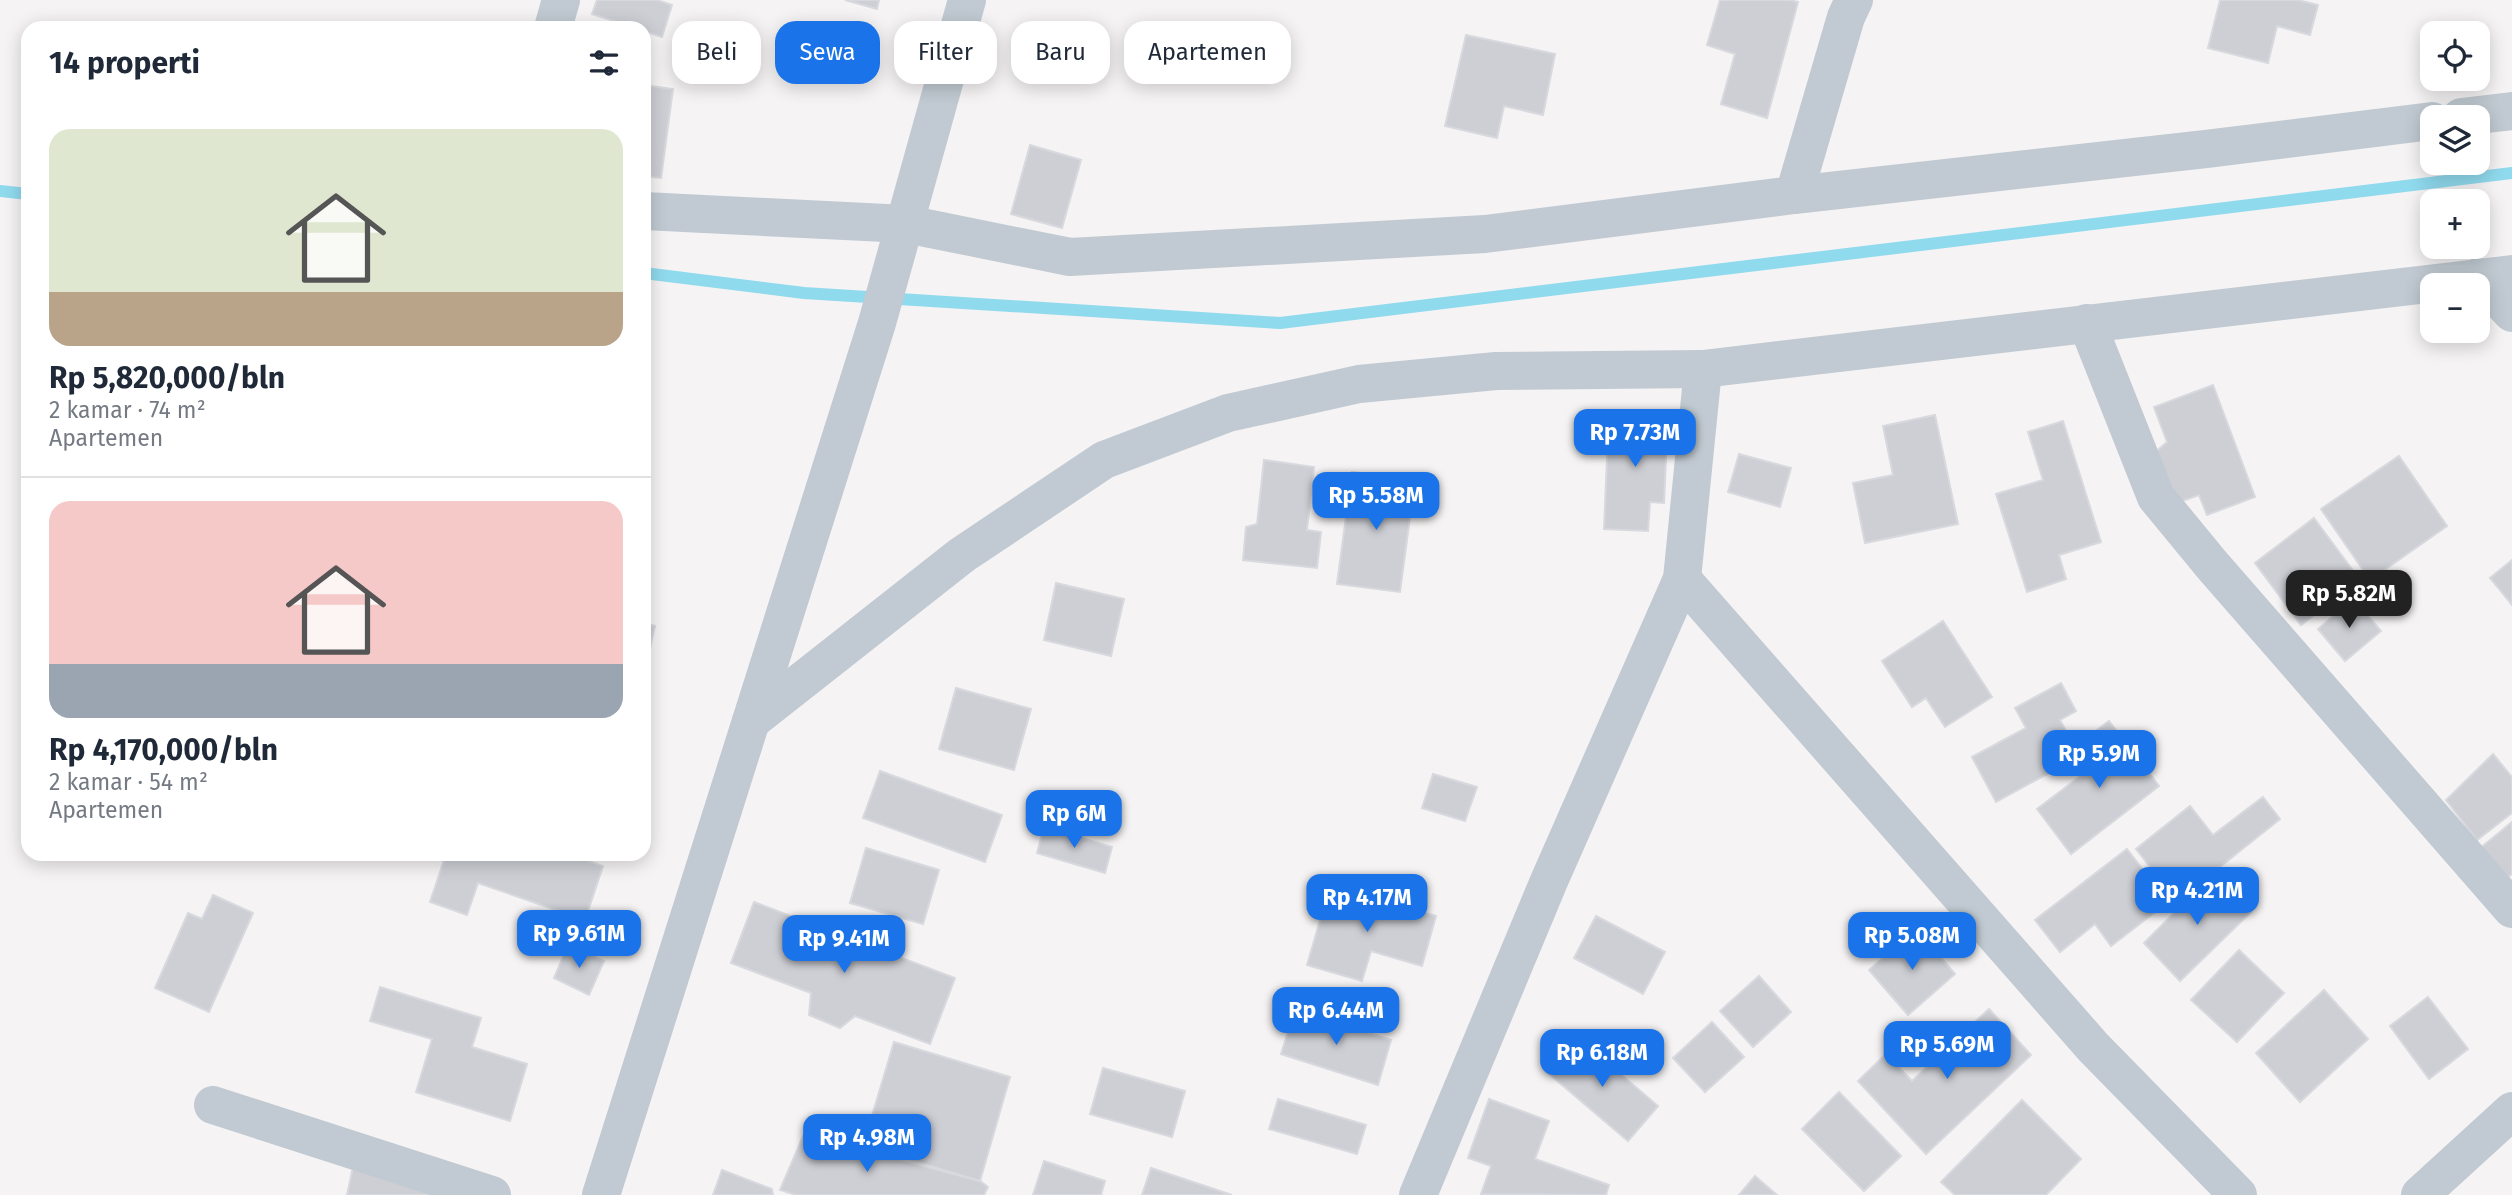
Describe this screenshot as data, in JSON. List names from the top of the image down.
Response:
{
  "page": {
    "map_buttons": ["+", "−"],
    "chip": [
      "Beli",
      "Sewa",
      "Filter",
      "Baru",
      "Apartemen"
    ],
    "heading": "14 properti",
    "list": [
      {
        "name": "Rp 5,820,000/bln",
        "note": "2 kamar · 74 m² · Apartemen"
      },
      {
        "name": "Rp 4,170,000/bln",
        "note": "2 kamar · 54 m² · Apartemen"
      }
    ],
    "price": [
      "Rp 7.73M",
      "Rp 5.58M",
      "Rp 5.82M",
      "Rp 5.9M",
      "Rp 6M",
      "Rp 4.21M",
      "Rp 4.17M",
      "Rp 9.61M",
      "Rp 5.08M",
      "Rp 9.41M",
      "Rp 6.44M",
      "Rp 5.69M",
      "Rp 6.18M",
      "Rp 4.98M"
    ]
  }
}
